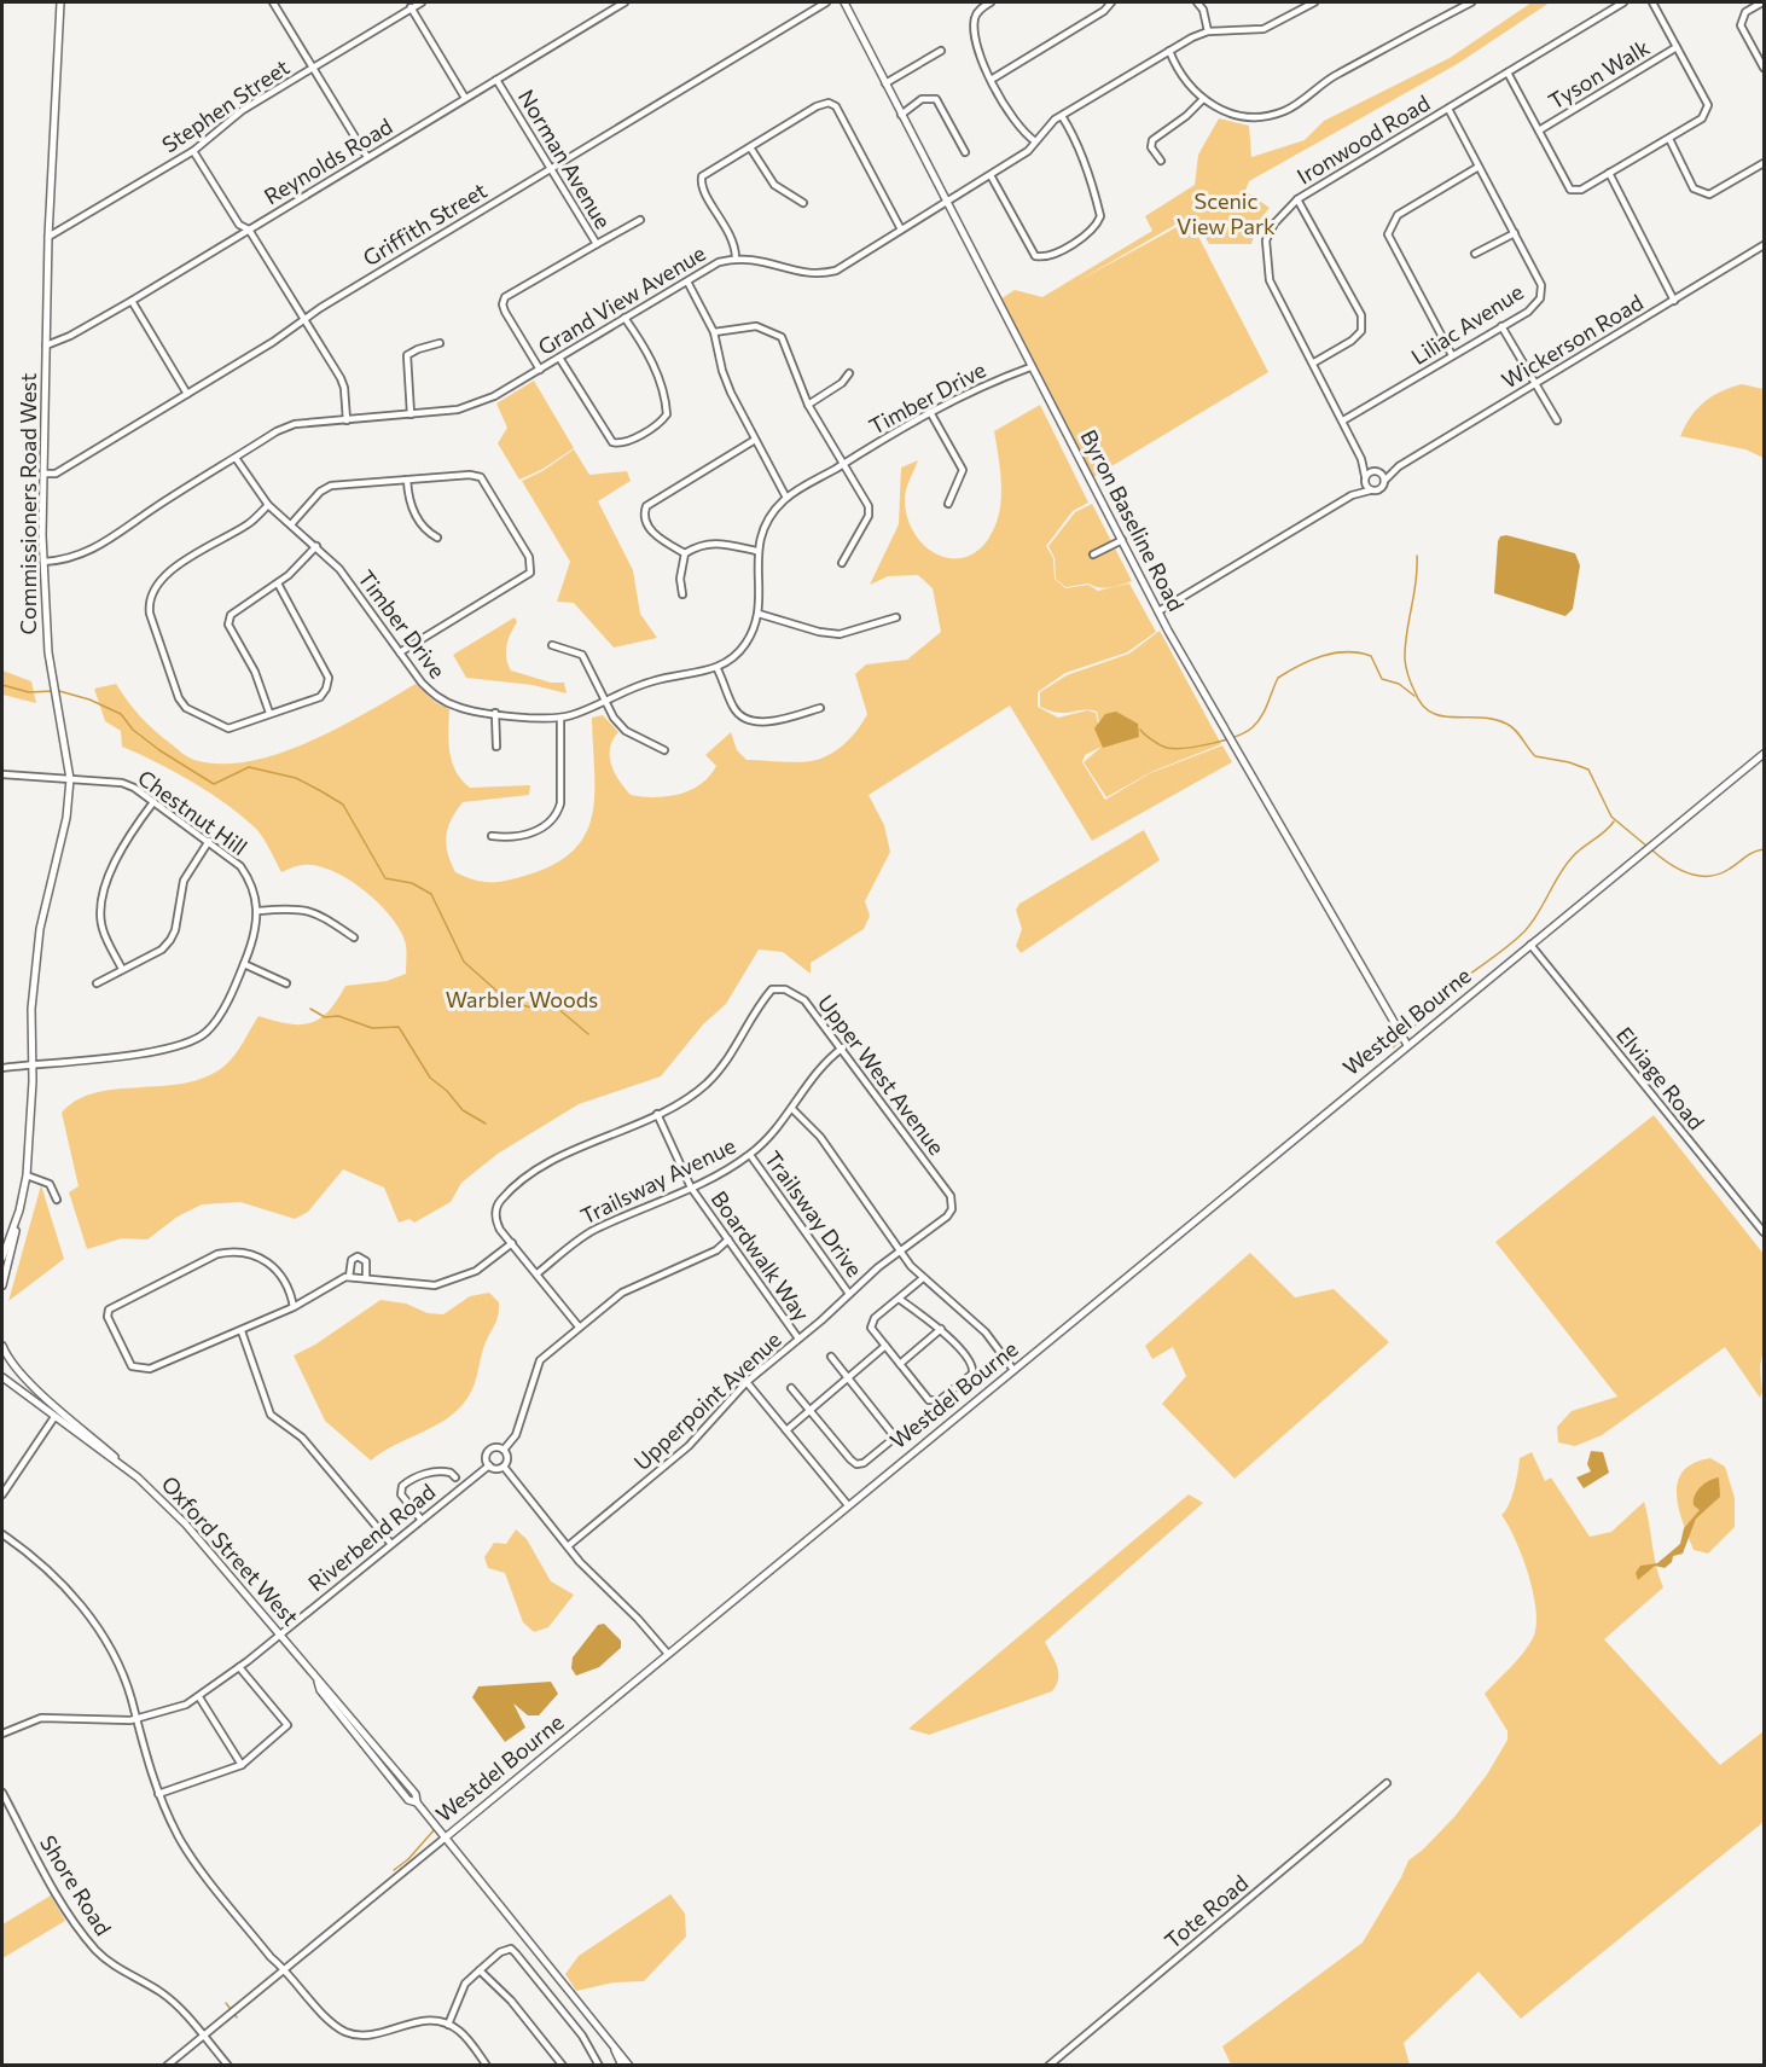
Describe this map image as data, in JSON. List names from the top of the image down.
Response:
{
  "streets": {
    "main road": [
      "Commissioners Road West",
      "Byron Baseline Road",
      "Westdel Bourne",
      "Oxford Street West"
    ],
    "street": [
      "Tyson Walk",
      "Stephen Street",
      "Ironwood Road",
      "Norman Avenue",
      "Reynolds Road",
      "Griffith Street",
      "Grand View Avenue",
      "Liliac Avenue",
      "Wickerson Road",
      "Timber Drive",
      "Chestnut Hill",
      "Upper West Avenue",
      "Elviage Road",
      "Trailsway Avenue",
      "Trailsway Drive",
      "Boardwalk Way",
      "Upperpoint Avenue",
      "Riverbend Road",
      "Shore Road",
      "Tote Road"
    ]
  },
  "crossings": [
    ["Stephen Street", "Commissioners Road West"],
    ["Ironwood Road", "Liliac Avenue"],
    ["Ironwood Road", "Wickerson Road"],
    ["Norman Avenue", "Reynolds Road"],
    ["Norman Avenue", "Griffith Street"],
    ["Norman Avenue", "Grand View Avenue"],
    ["Reynolds Road", "Commissioners Road West"],
    ["Griffith Street", "Commissioners Road West"],
    ["Grand View Avenue", "Timber Drive"],
    ["Grand View Avenue", "Commissioners Road West"],
    ["Grand View Avenue", "Byron Baseline Road"],
    ["Timber Drive", "Byron Baseline Road"],
    ["Commissioners Road West", "Chestnut Hill"],
    ["Byron Baseline Road", "Westdel Bourne"],
    ["Westdel Bourne", "Elviage Road"],
    ["Westdel Bourne", "Oxford Street West"],
    ["Westdel Bourne", "Shore Road"],
    ["Upper West Avenue", "Trailsway Avenue"],
    ["Upper West Avenue", "Boardwalk Way"],
    ["Upper West Avenue", "Upperpoint Avenue"],
    ["Trailsway Avenue", "Trailsway Drive"],
    ["Trailsway Avenue", "Boardwalk Way"],
    ["Trailsway Drive", "Upperpoint Avenue"],
    ["Boardwalk Way", "Upperpoint Avenue"],
    ["Riverbend Road", "Oxford Street West"]
  ],
  "parks": ["Scenic View Park", "Warbler Woods"]
}
